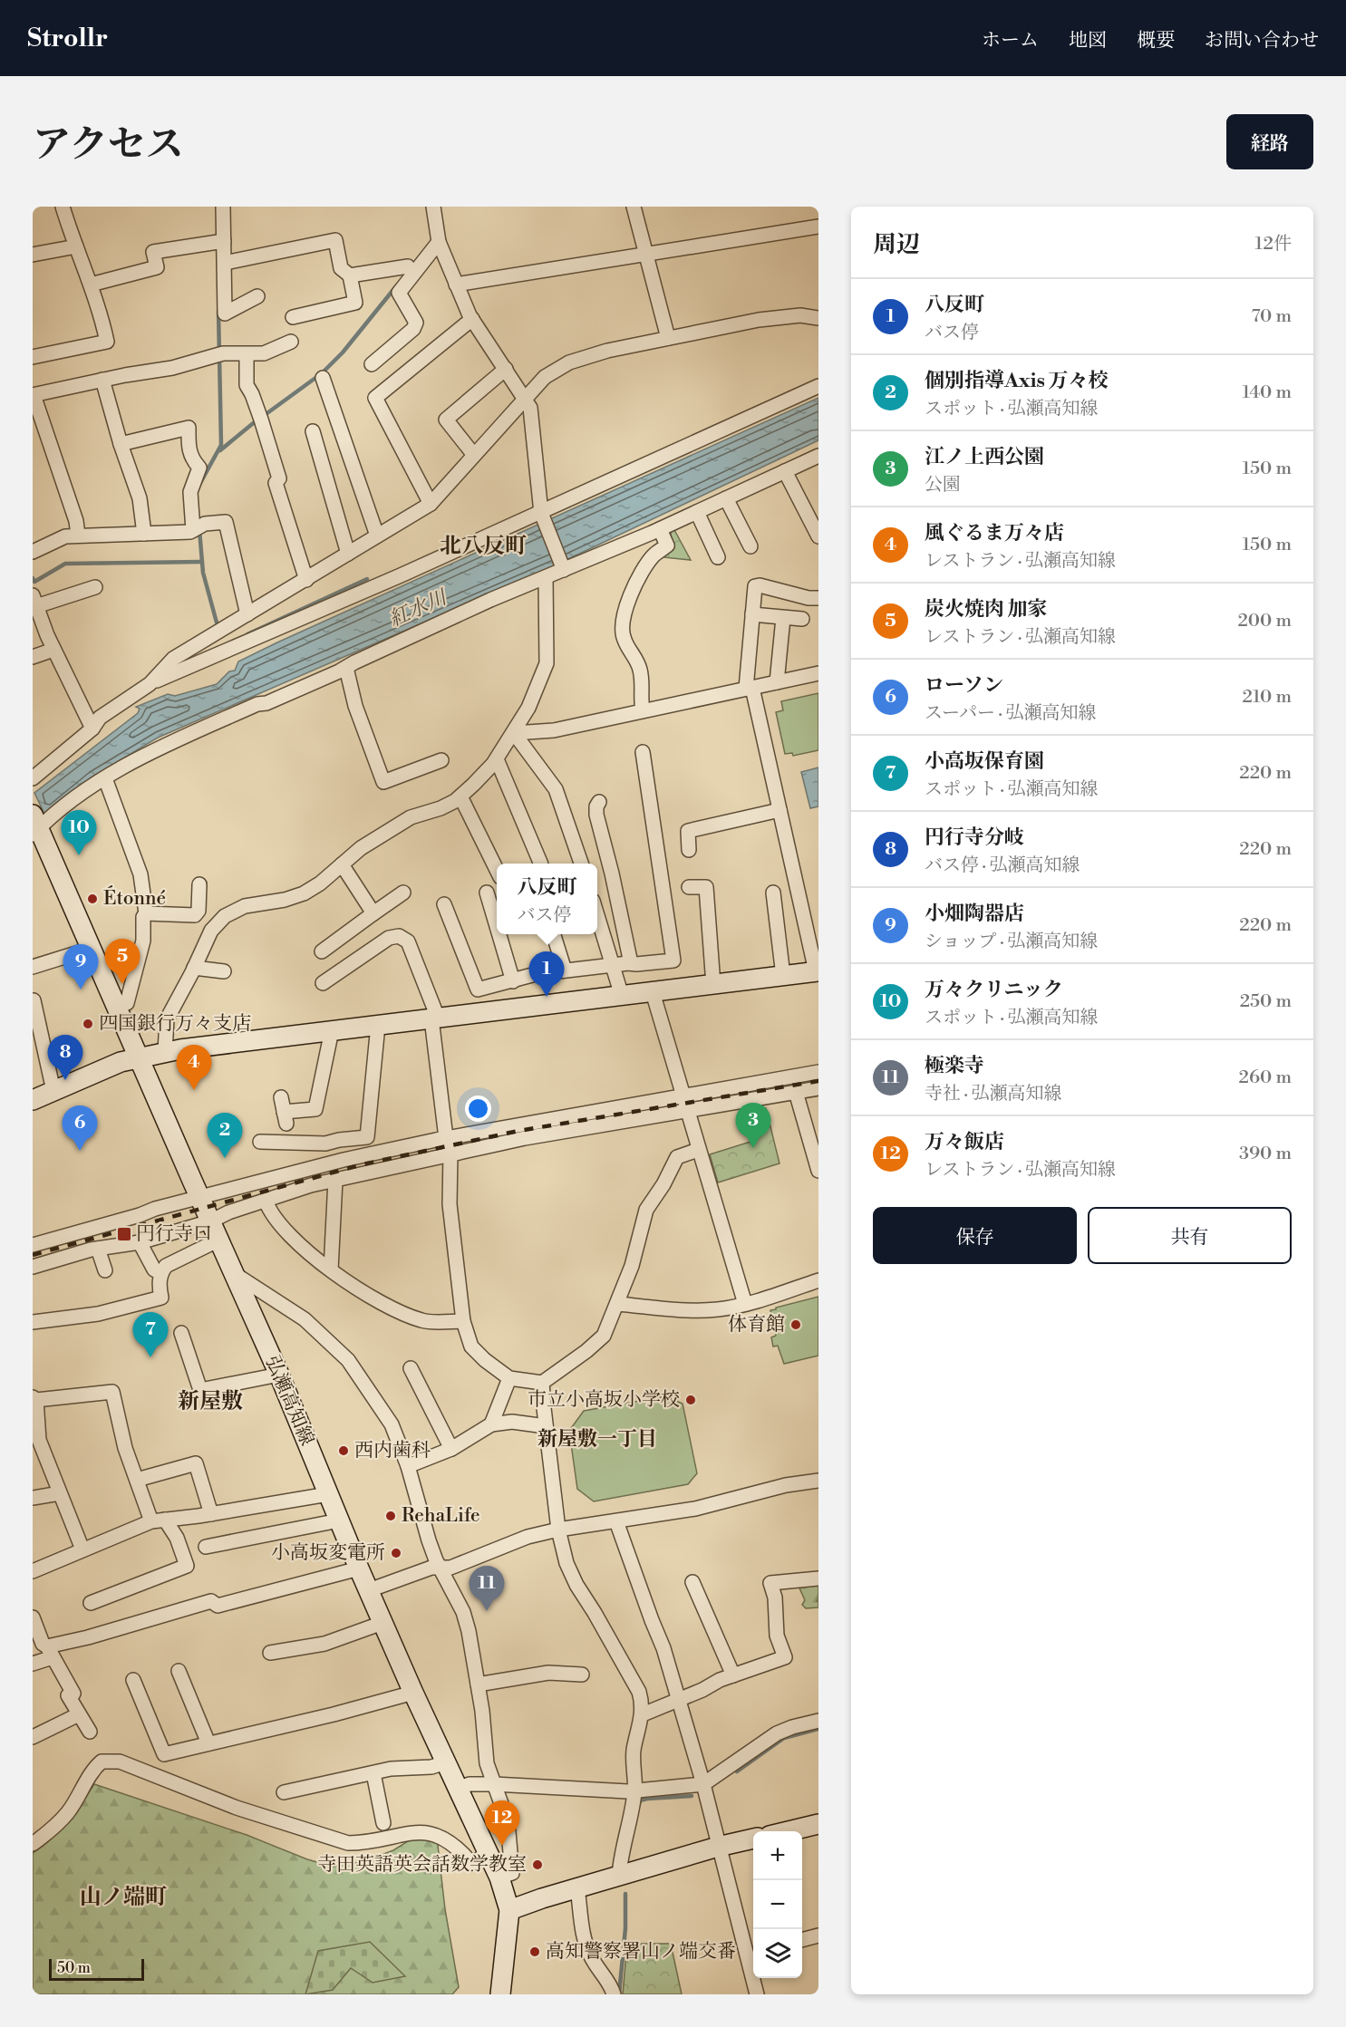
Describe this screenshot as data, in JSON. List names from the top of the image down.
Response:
{
  "streets": {
    "main road": ["弘瀬高知線"]
  },
  "districts": [
    "北八反町",
    "新屋敷",
    "新屋敷一丁目",
    "山ノ端町"
  ],
  "water": ["紅水川"],
  "places": {
    "other": [
      "Étonné",
      "四国銀行万々支店",
      "体育館",
      "市立小高坂小学校",
      "西内歯科",
      "RehaLife",
      "小高坂変電所",
      "寺田英語英会話数学教室",
      "高知警察署山ノ端交番"
    ],
    "transit": ["円行寺口"]
  },
  "scale_bar": "50 m",
  "page": {
    "header": "Strollr",
    "nav": [
      "ホーム",
      "地図",
      "概要",
      "お問い合わせ"
    ],
    "title": "アクセス",
    "buttons": [
      "経路",
      ["保存", "共有"]
    ],
    "heading": ["周辺", "12件"],
    "list": [
      {
        "mark": "1",
        "name": "八反町",
        "note": "バス停",
        "value": "70 m"
      },
      {
        "mark": "2",
        "name": "個別指導Axis 万々校",
        "note": "スポット · 弘瀬高知線",
        "value": "140 m"
      },
      {
        "mark": "3",
        "name": "江ノ上西公園",
        "note": "公園",
        "value": "150 m"
      },
      {
        "mark": "4",
        "name": "風ぐるま万々店",
        "note": "レストラン · 弘瀬高知線",
        "value": "150 m"
      },
      {
        "mark": "5",
        "name": "炭火焼肉 加家",
        "note": "レストラン · 弘瀬高知線",
        "value": "200 m"
      },
      {
        "mark": "6",
        "name": "ローソン",
        "note": "スーパー · 弘瀬高知線",
        "value": "210 m"
      },
      {
        "mark": "7",
        "name": "小高坂保育園",
        "note": "スポット · 弘瀬高知線",
        "value": "220 m"
      },
      {
        "mark": "8",
        "name": "円行寺分岐",
        "note": "バス停 · 弘瀬高知線",
        "value": "220 m"
      },
      {
        "mark": "9",
        "name": "小畑陶器店",
        "note": "ショップ · 弘瀬高知線",
        "value": "220 m"
      },
      {
        "mark": "10",
        "name": "万々クリニック",
        "note": "スポット · 弘瀬高知線",
        "value": "250 m"
      },
      {
        "mark": "11",
        "name": "極楽寺",
        "note": "寺社 · 弘瀬高知線",
        "value": "260 m"
      },
      {
        "mark": "12",
        "name": "万々飯店",
        "note": "レストラン · 弘瀬高知線",
        "value": "390 m"
      }
    ],
    "pins": [
      "10",
      "5",
      "9",
      "1",
      "8",
      "4",
      "3",
      "6",
      "2",
      "7",
      "11",
      "12"
    ],
    "popup": ["八反町", "バス停"],
    "map_buttons": ["+", "−"],
    "scale": "50 m"
  }
}
